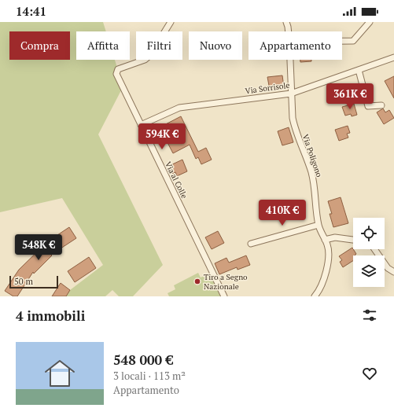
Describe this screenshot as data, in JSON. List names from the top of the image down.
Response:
{
  "streets": {
    "street": ["Via Sorrisole", "Via Poligono", "Via al Colle"]
  },
  "crossings": [
    ["Via Sorrisole", "Via Poligono"],
    ["Via Sorrisole", "Via al Colle"]
  ],
  "places": ["Tiro a Segno Nazionale"],
  "scale_bar": "50 m",
  "page": {
    "status": "14:41",
    "chip": [
      "Compra",
      "Affitta",
      "Filtri",
      "Nuovo",
      "Appartamento"
    ],
    "price": [
      "361K €",
      "594K €",
      "410K €",
      "548K €"
    ],
    "scale": "50 m",
    "heading": "4 immobili",
    "list": [
      {
        "name": "548 000 €",
        "note": "3 locali · 113 m² · Appartamento"
      }
    ]
  }
}
